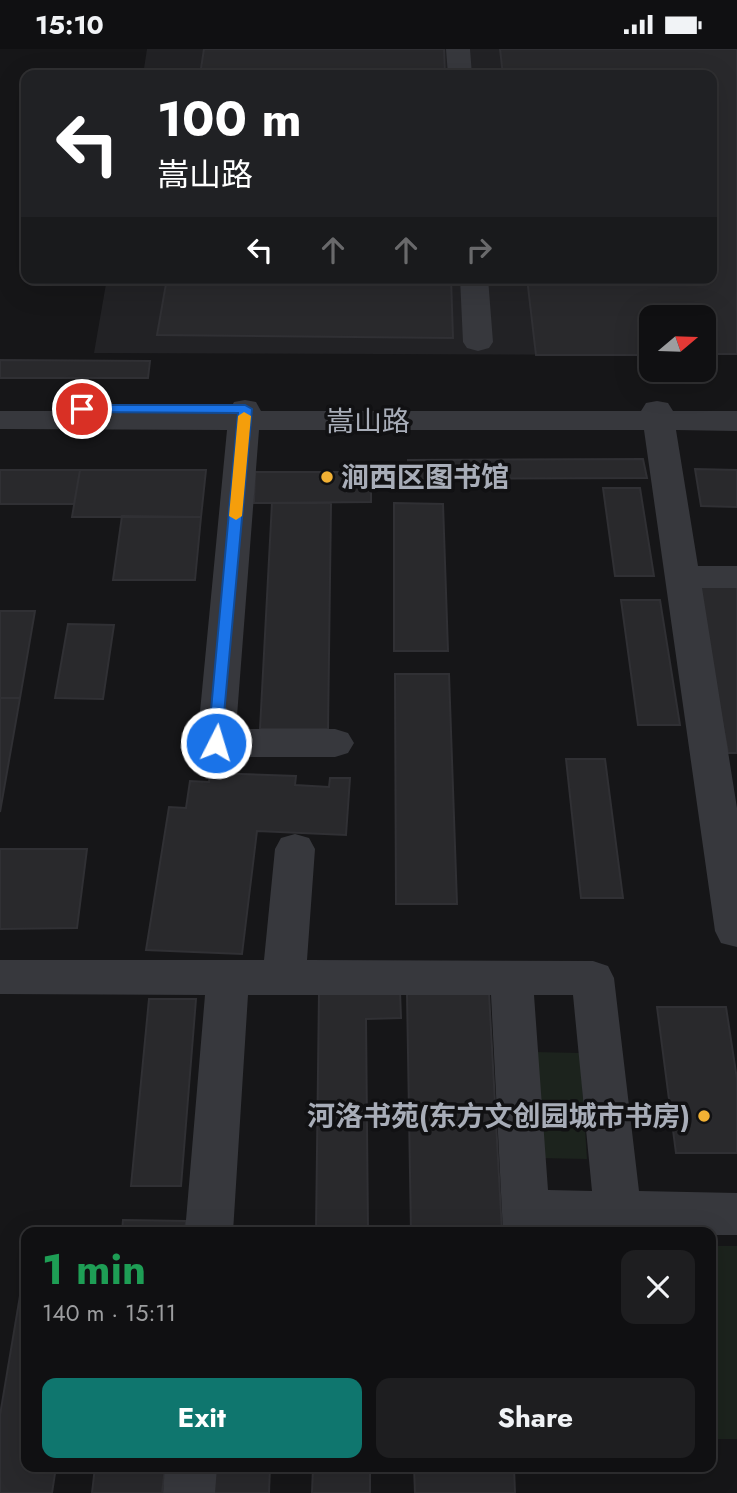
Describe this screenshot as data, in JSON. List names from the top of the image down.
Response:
{
  "streets": {
    "street": ["嵩山路"]
  },
  "places": ["涧西区图书馆", "河洛书苑(东方文创园城市书房)"],
  "north": "right",
  "page": {
    "status": "15:10",
    "turn": ["100 m", "嵩山路"],
    "heading": ["1 min", "140 m · 15:11"],
    "buttons": ["Exit", "Share"]
  }
}
